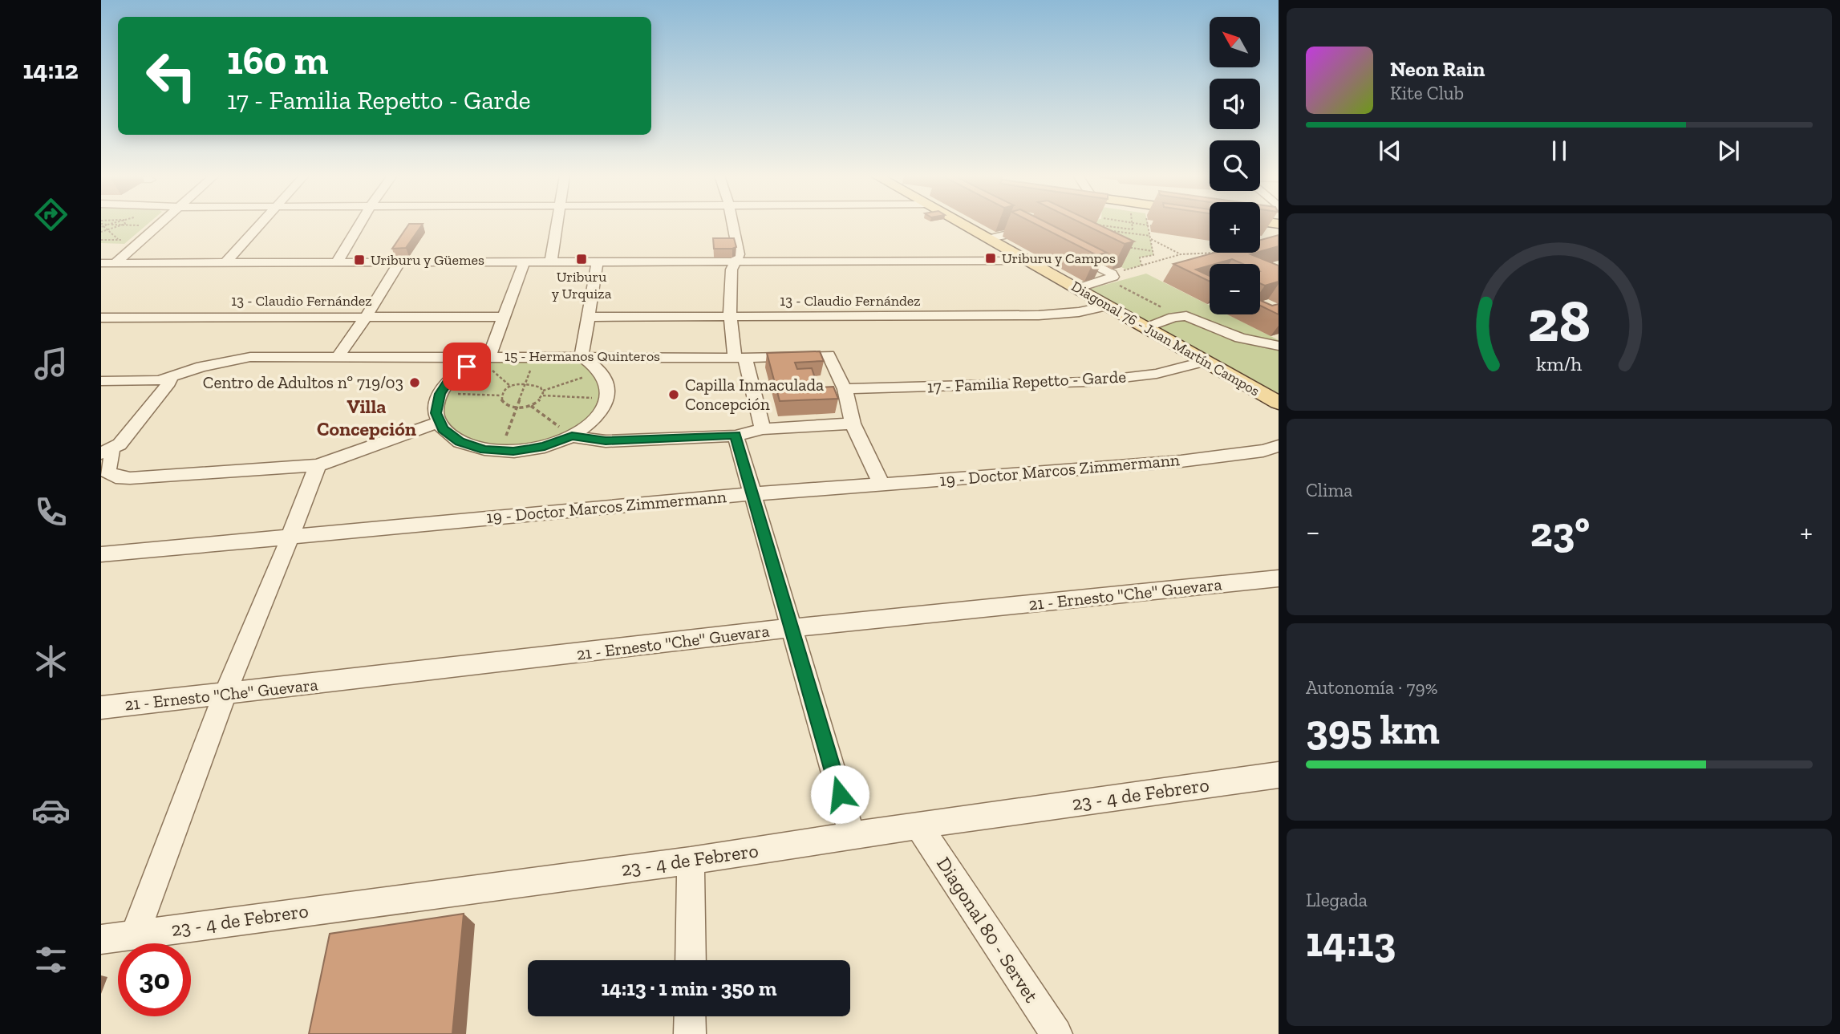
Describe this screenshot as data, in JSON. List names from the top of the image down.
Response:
{
  "streets": {
    "main road": ["Diagonal 76 - Juan Martín Campos"],
    "street": [
      "13 - Claudio Fernández",
      "15 - Hermanos Quinteros",
      "17 - Familia Repetto - Garde",
      "19 - Doctor Marcos Zimmermann",
      "21 - Ernesto \"Che\" Guevara",
      "23 - 4 de Febrero",
      "Diagonal 80 - Servet"
    ]
  },
  "crossings": [
    ["13 - Claudio Fernández", "Diagonal 76 - Juan Martín Campos"],
    ["Diagonal 76 - Juan Martín Campos", "17 - Familia Repetto - Garde"],
    ["15 - Hermanos Quinteros", "17 - Familia Repetto - Garde"],
    ["23 - 4 de Febrero", "Diagonal 80 - Servet"]
  ],
  "districts": ["Villa Concepción"],
  "places": {
    "transit": ["Uriburu y Campos", "Uriburu y Urquiza", "Uriburu y Güemes"],
    "other": ["Centro de Adultos nº 719/03", "Capilla Inmaculada Concepción"]
  },
  "north": "top left",
  "page": {
    "tabs": "14:12",
    "map_buttons": ["+", "−"],
    "turn": ["160 m", "17 - Familia Repetto - Garde"],
    "song": ["Neon Rain", "Kite Club"],
    "tile": [
      "Clima",
      ["Autonomía · 79%", "395 km"],
      ["Llegada", "14:13"]
    ],
    "heat": ["−", "23°", "+"],
    "limit": "30",
    "trip": "14:13 · 1 min · 350 m",
    "gauge": ["28", "km/h"]
  }
}
